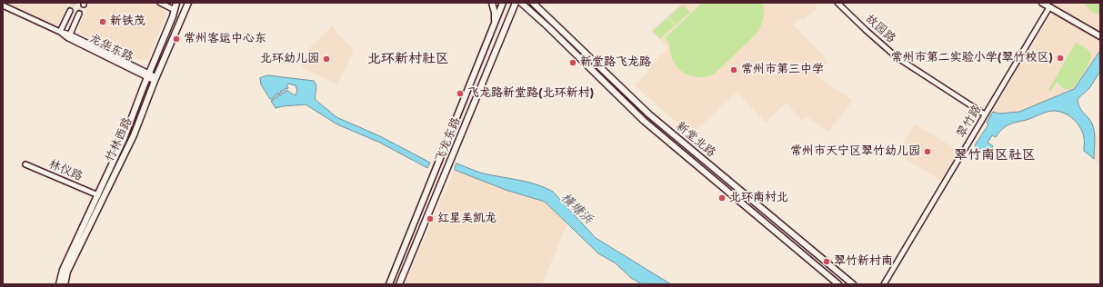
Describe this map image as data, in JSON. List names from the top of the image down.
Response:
{
  "streets": {
    "main road": ["竹林西路", "飞龙东路", "新堂北路"],
    "street": [
      "故园路",
      "龙华东路",
      "翠竹路",
      "林仪路"
    ]
  },
  "crossings": [
    ["故园路", "翠竹路"],
    ["龙华东路", "竹林西路"],
    ["竹林西路", "林仪路"]
  ],
  "districts": ["北环新村社区", "翠竹南区社区"],
  "water": ["横塘浜"],
  "places": [
    "新铁茂",
    "常州客运中心东",
    "常州市第二实验小学(翠竹校区)",
    "北环幼儿园",
    "新堂路飞龙路",
    "常州市第三中学",
    "飞龙路新堂路(北环新村)",
    "常州市天宁区翠竹幼儿园",
    "北环南村北",
    "红星美凯龙",
    "翠竹新村南"
  ]
}
